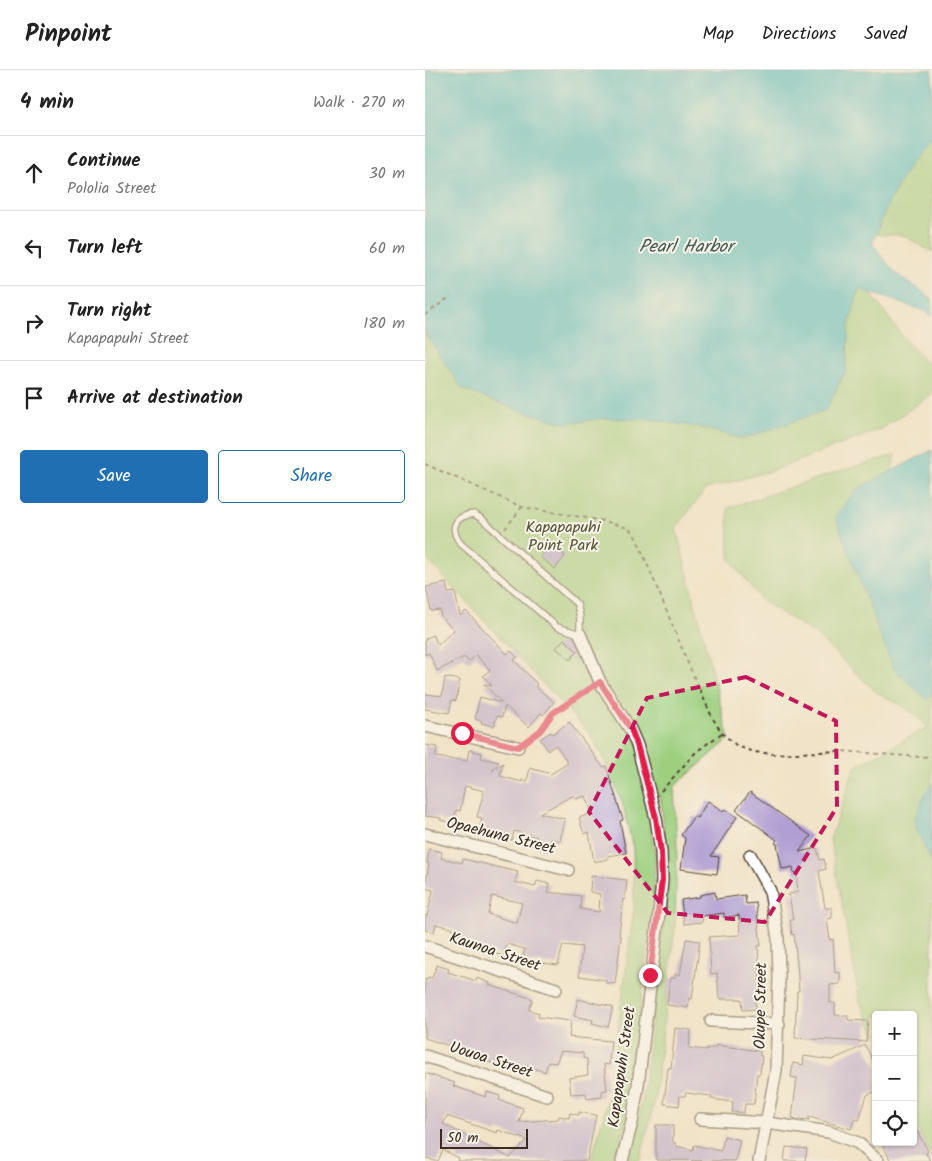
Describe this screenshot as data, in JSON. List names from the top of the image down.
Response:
{
  "streets": {
    "street": [
      "Opaehuna Street",
      "Kaunoa Street",
      "Okupe Street",
      "Uouoa Street",
      "Kapapapuhi Street"
    ]
  },
  "water": ["Pearl Harbor"],
  "parks": ["Kapapapuhi Point Park"],
  "scale_bar": "50 m",
  "page": {
    "header": "Pinpoint",
    "nav": ["Map", "Directions", "Saved"],
    "heading": ["4 min", "Walk · 270 m"],
    "list": [
      ["Continue", "Pololia Street", "30 m"],
      ["Turn left", "60 m"],
      ["Turn right", "Kapapapuhi Street", "180 m"],
      "Arrive at destination"
    ],
    "buttons": ["Save", "Share"],
    "map_buttons": ["+", "−"],
    "scale": "50 m"
  }
}
